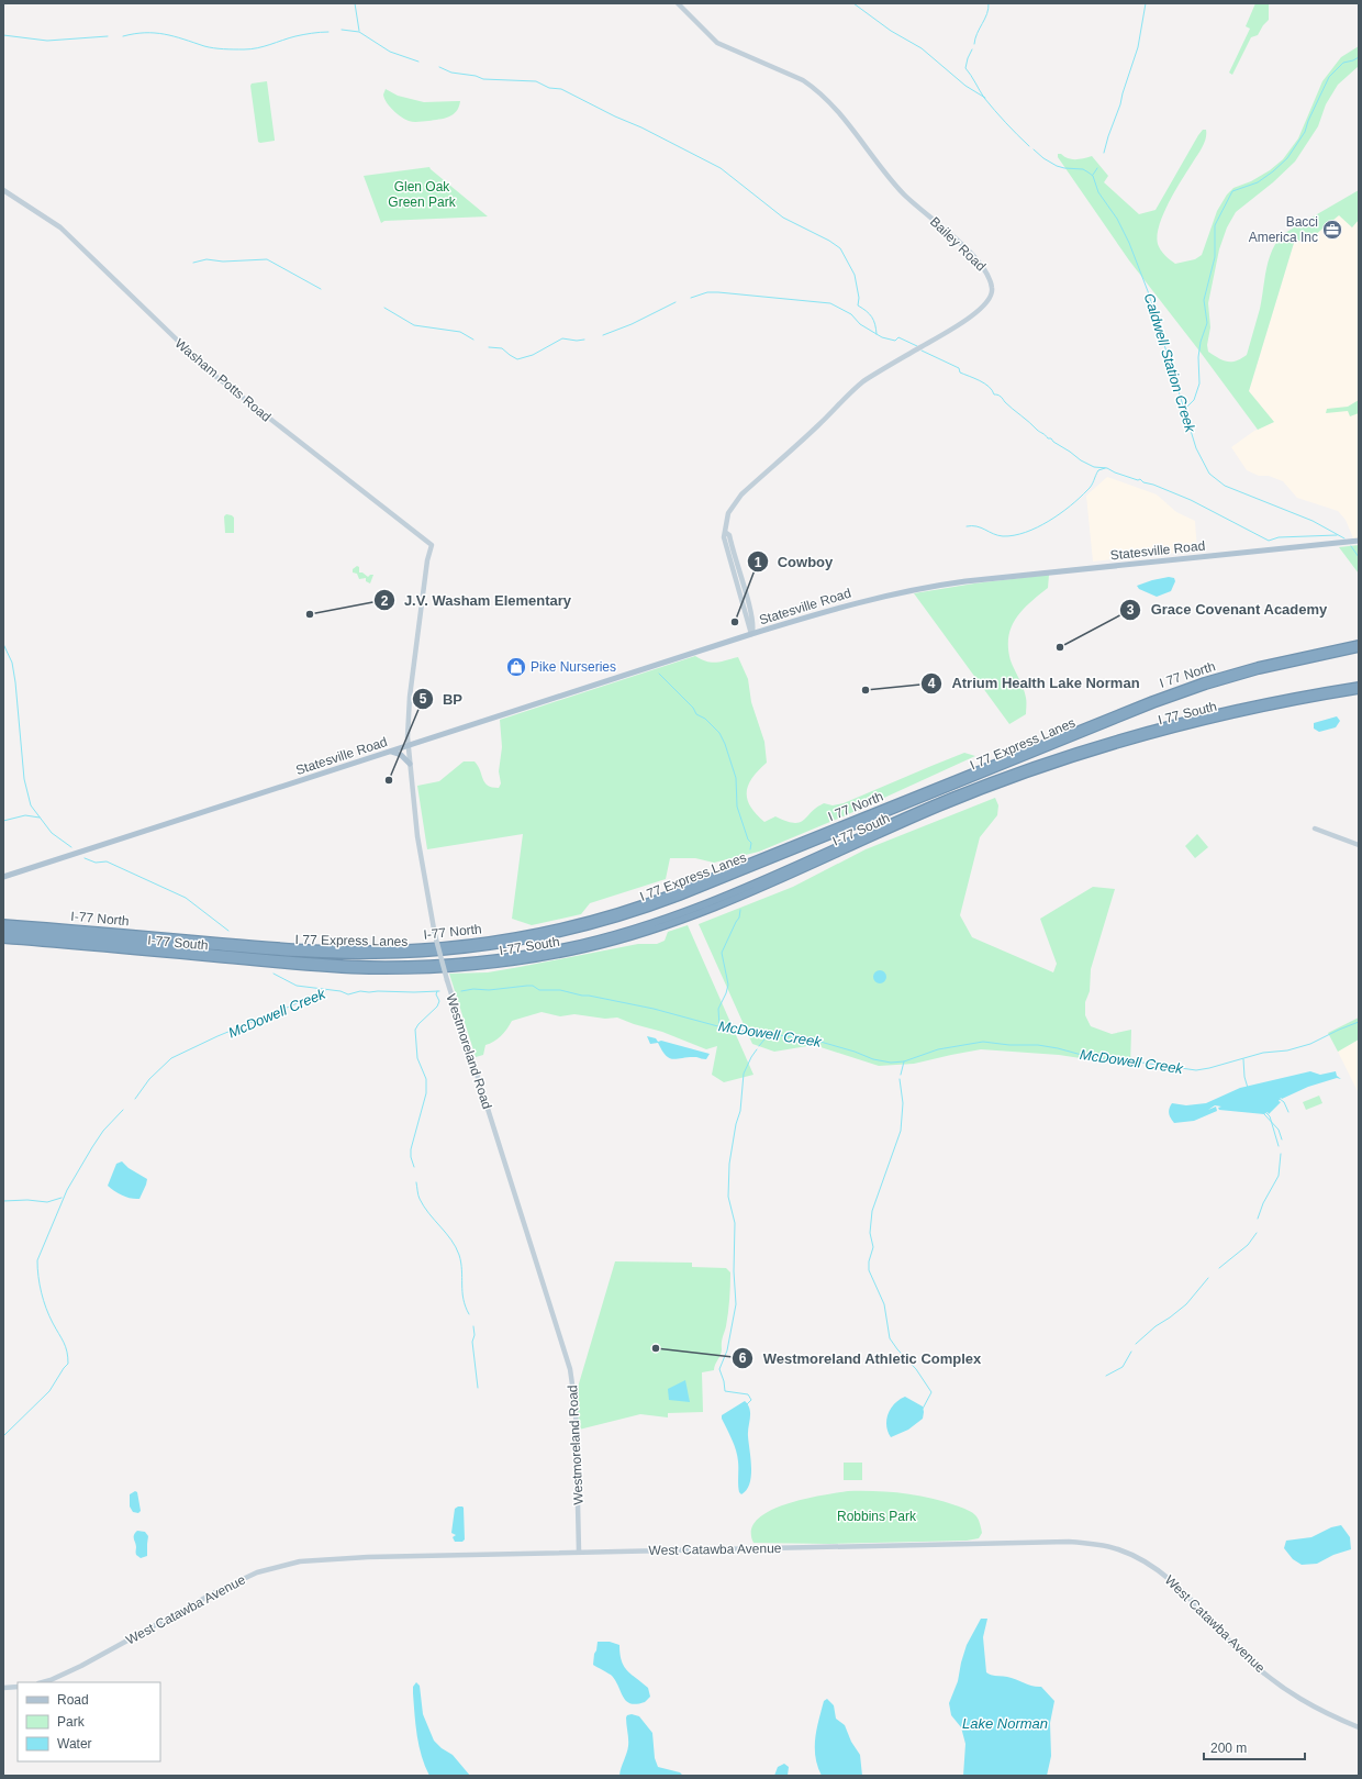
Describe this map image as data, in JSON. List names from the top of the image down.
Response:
{
  "streets": {
    "highway": [
      "I 77 North",
      "I 77 South",
      "I 77 Express Lanes",
      "I-77 South",
      "I-77 North"
    ],
    "main road": ["Statesville Road"],
    "street": [
      "Bailey Road",
      "Washam Potts Road",
      "Westmoreland Road",
      "West Catawba Avenue"
    ]
  },
  "crossings": [
    ["Bailey Road", "Statesville Road"],
    ["Washam Potts Road", "Westmoreland Road"],
    ["Statesville Road", "Westmoreland Road"],
    ["I 77 North", "I-77 North"],
    ["I 77 South", "I-77 South"],
    ["Westmoreland Road", "West Catawba Avenue"]
  ],
  "water": ["Caldwell Station Creek", "McDowell Creek", "Lake Norman"],
  "parks": ["Glen Oak Green Park", "Robbins Park"],
  "places": {
    "office": ["Bacci America Inc"],
    "other": [
      "J.V. Washam Elementary",
      "Cowboy",
      "Grace Covenant Academy",
      "Atrium Health Lake Norman",
      "BP",
      "Westmoreland Athletic Complex"
    ],
    "shop": ["Pike Nurseries"]
  },
  "legend": ["Road", "Park", "Water"],
  "scale_bar": "200 m"
}
